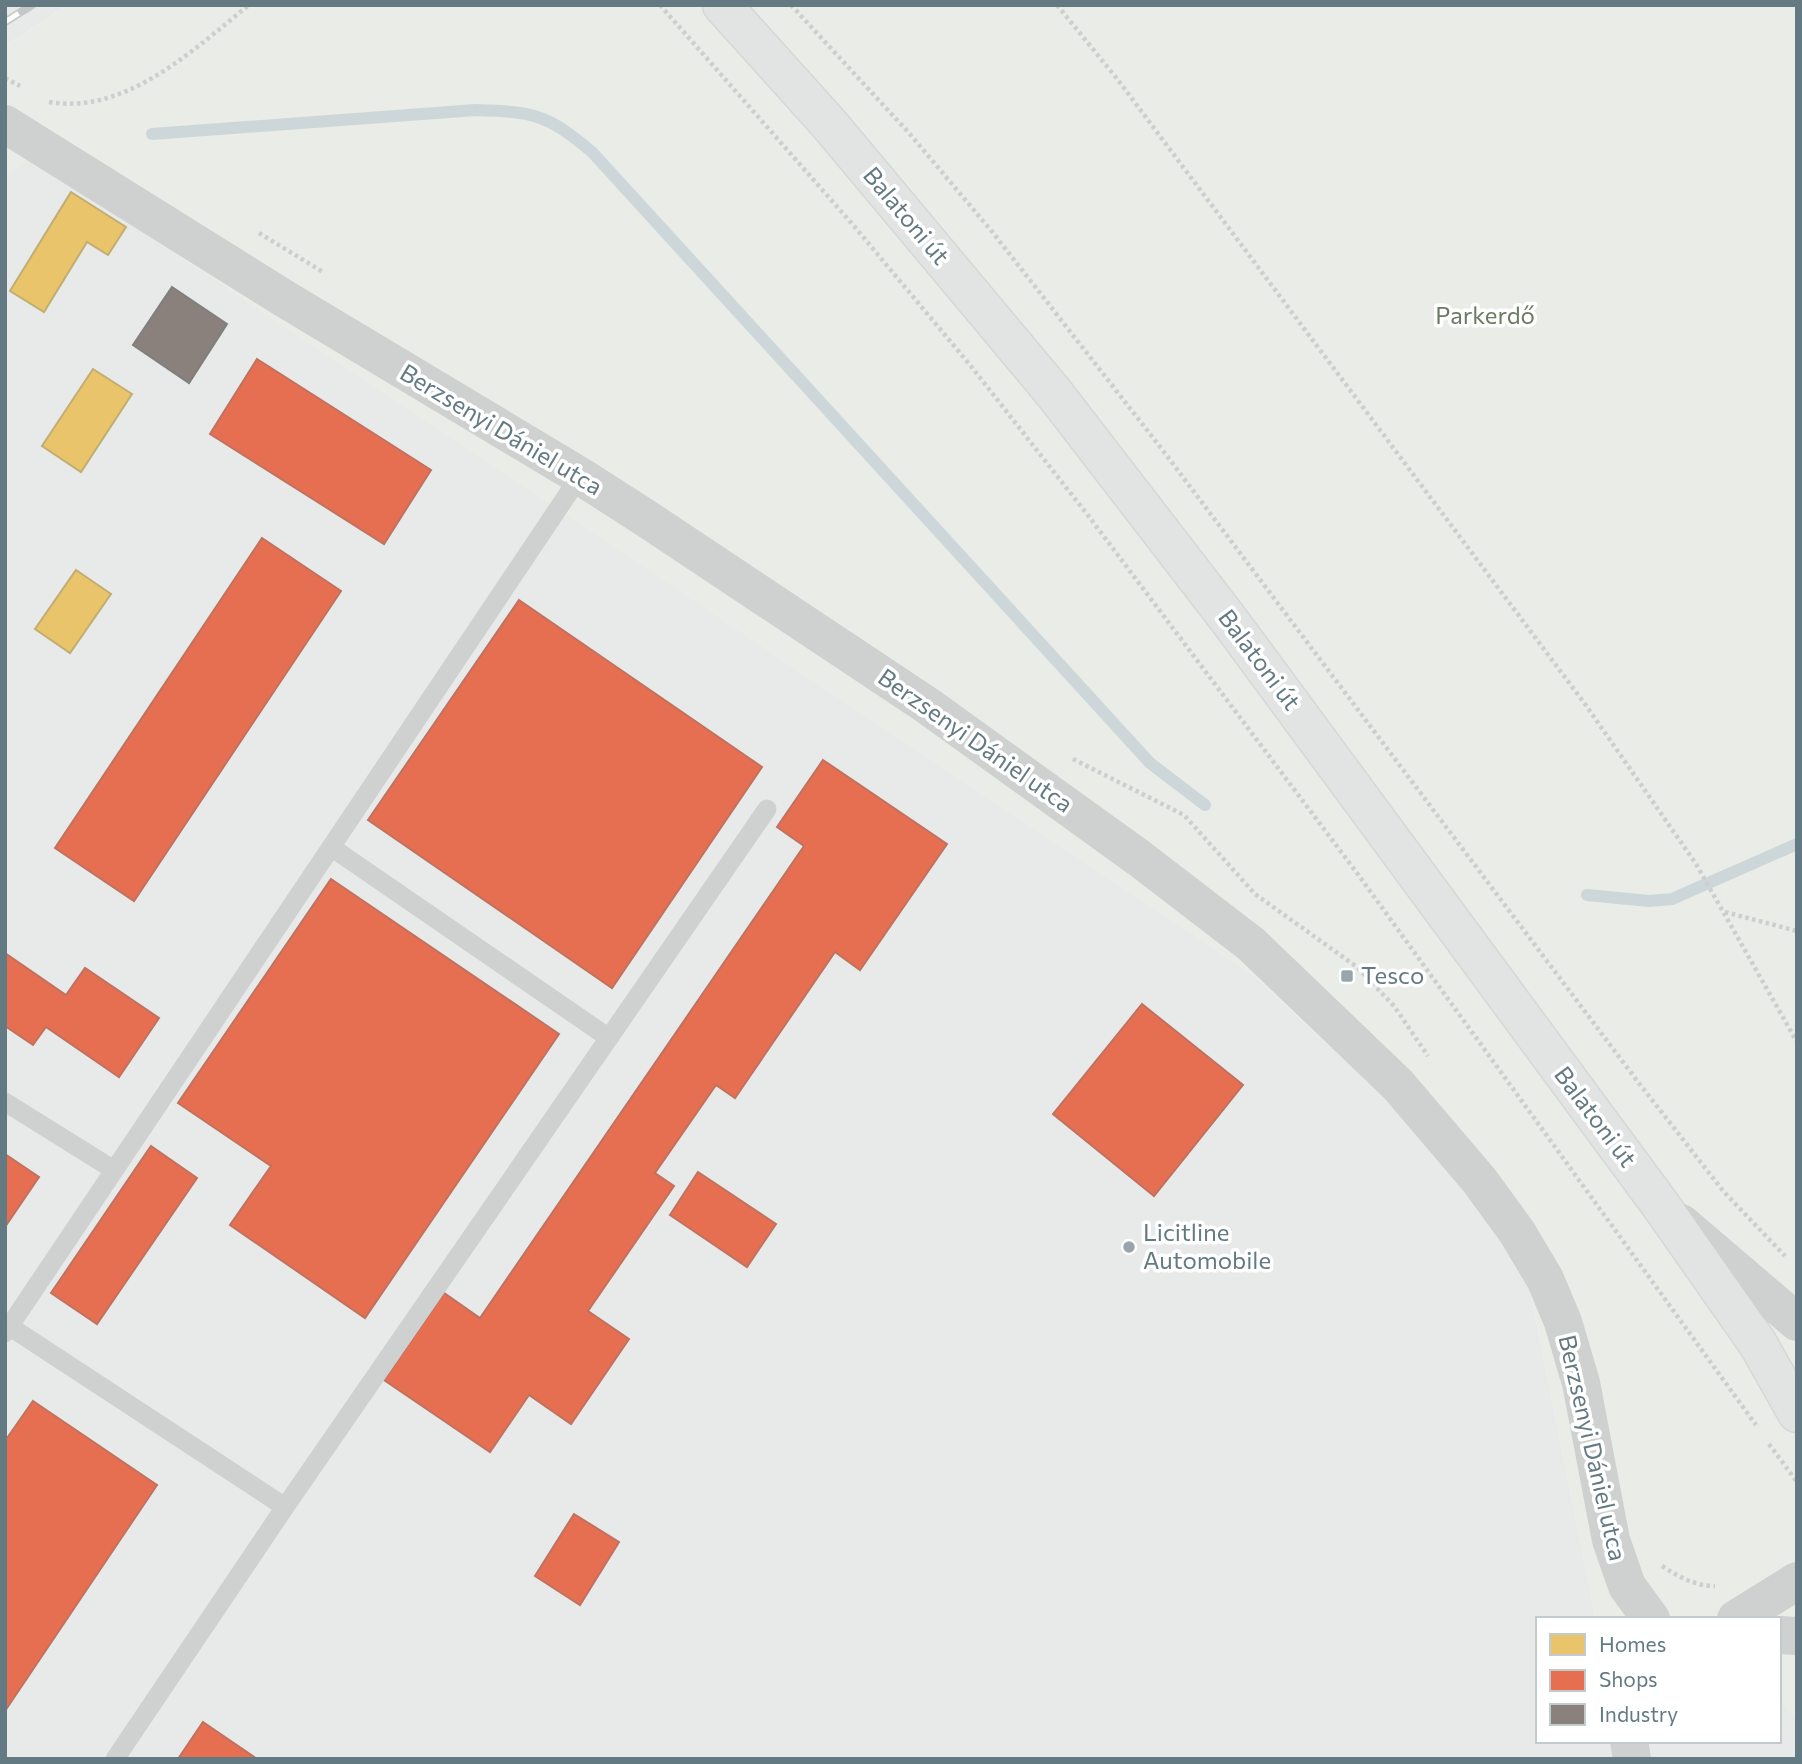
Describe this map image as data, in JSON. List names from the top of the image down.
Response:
{
  "streets": {
    "main road": ["Balatoni út"],
    "street": ["Berzsenyi Dániel utca"]
  },
  "parks": ["Parkerdő"],
  "places": {
    "transit": ["Tesco"],
    "other": ["Licitline Automobile"]
  },
  "legend": ["Homes", "Shops", "Industry"]
}
